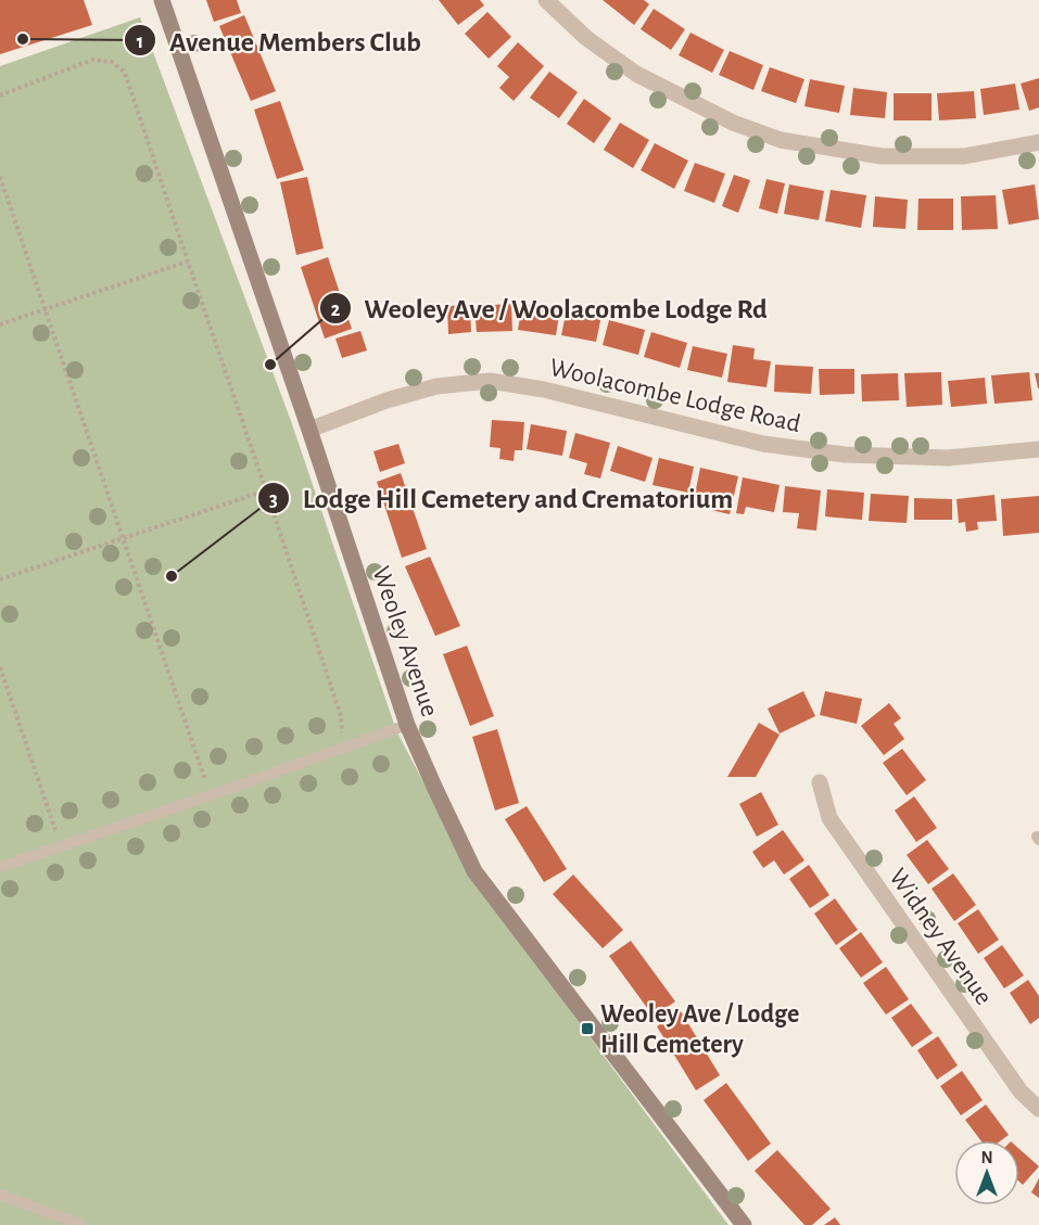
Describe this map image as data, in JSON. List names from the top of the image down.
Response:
{
  "streets": {
    "street": ["Woolacombe Lodge Road", "Weoley Avenue", "Widney Avenue"]
  },
  "crossings": [
    ["Woolacombe Lodge Road", "Weoley Avenue"]
  ],
  "places": {
    "other": ["Avenue Members Club", "Weoley Ave / Woolacombe Lodge Rd", "Lodge Hill Cemetery and Crematorium"],
    "transit": ["Weoley Ave / Lodge Hill Cemetery"]
  },
  "north": "top"
}
